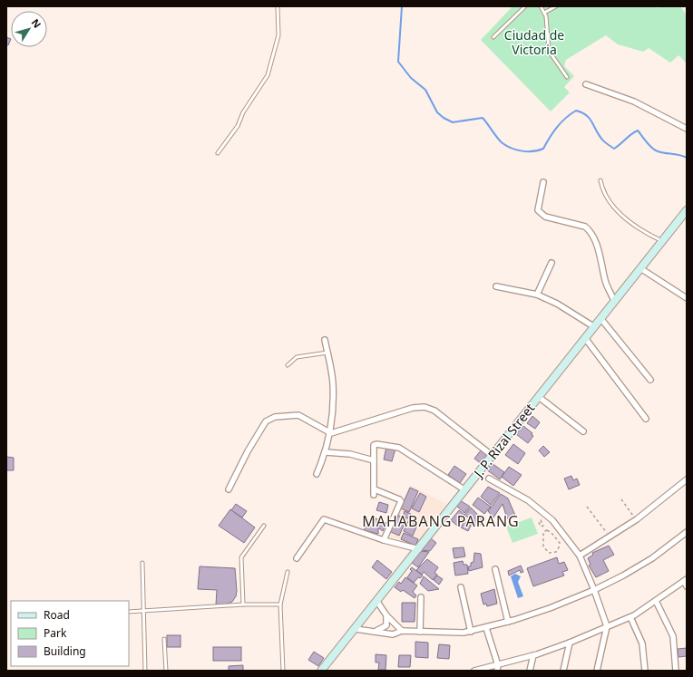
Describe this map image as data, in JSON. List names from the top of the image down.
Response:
{
  "streets": {
    "main road": ["J. P. Rizal Street"]
  },
  "districts": ["MAHABANG PARANG"],
  "parks": ["Ciudad de Victoria"],
  "legend": ["Road", "Park", "Building"],
  "north": "top right"
}
